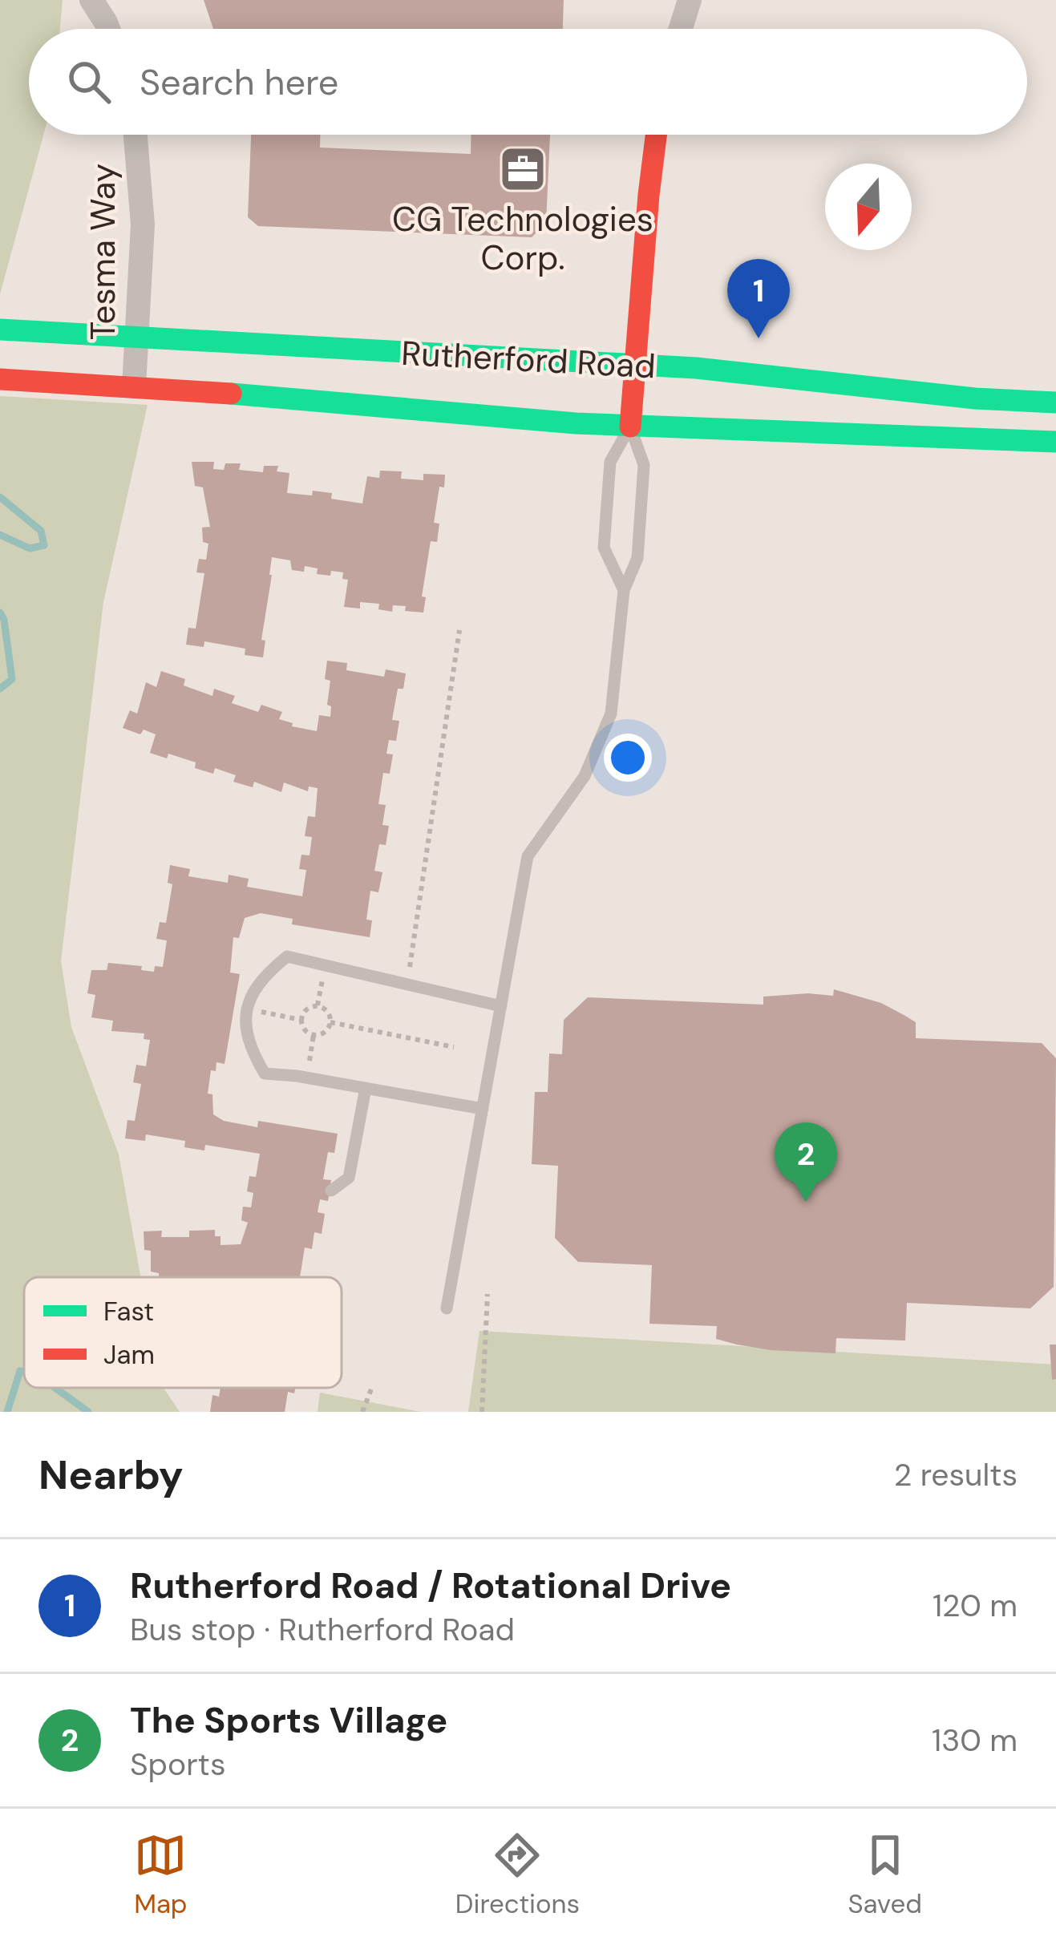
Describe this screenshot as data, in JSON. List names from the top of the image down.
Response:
{
  "streets": {
    "main road": ["Rutherford Road"],
    "street": ["Tesma Way"]
  },
  "crossings": [
    ["Tesma Way", "Rutherford Road"]
  ],
  "places": {
    "office": ["CG Technologies Corp."]
  },
  "legend": ["Fast", "Jam"],
  "north": "bottom",
  "page": {
    "search": "Search here",
    "pins": ["1", "2"],
    "heading": ["Nearby", "2 results"],
    "list": [
      {
        "mark": "1",
        "name": "Rutherford Road / Rotational Drive",
        "note": "Bus stop · Rutherford Road",
        "value": "120 m"
      },
      {
        "mark": "2",
        "name": "The Sports Village",
        "note": "Sports",
        "value": "130 m"
      }
    ],
    "nav": ["Map", "Directions", "Saved"]
  }
}
